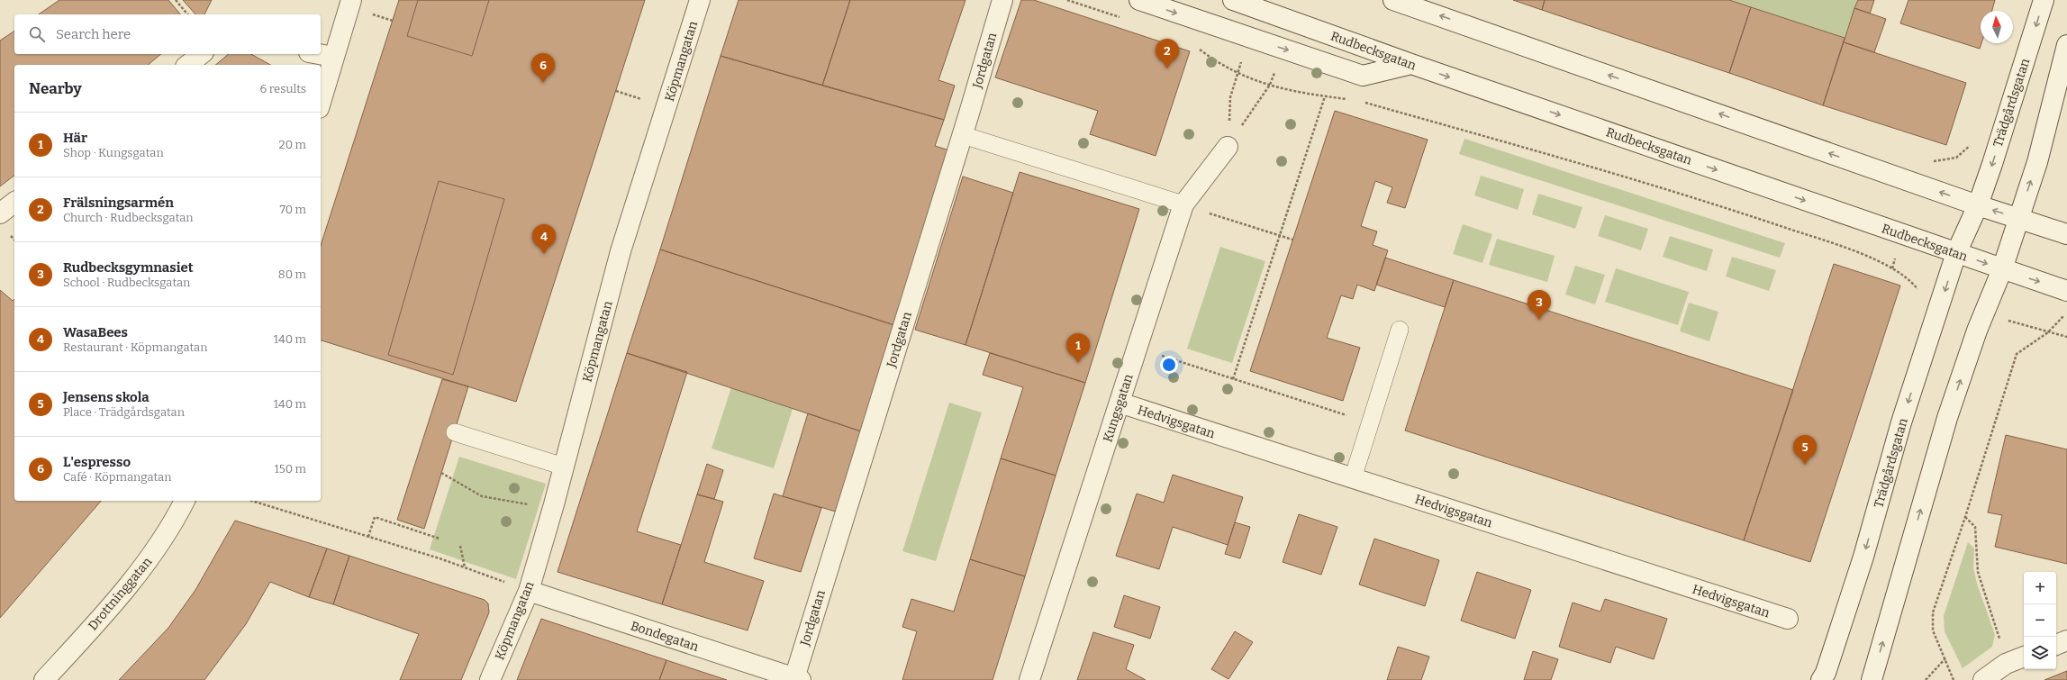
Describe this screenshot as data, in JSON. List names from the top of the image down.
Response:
{
  "streets": {
    "street": [
      "Rudbecksgatan",
      "Jordgatan",
      "Köpmangatan",
      "Trädgårdsgatan",
      "Kungsgatan",
      "Hedvigsgatan",
      "Drottninggatan",
      "Bondegatan"
    ]
  },
  "crossings": [
    ["Rudbecksgatan", "Trädgårdsgatan"],
    ["Jordgatan", "Bondegatan"],
    ["Köpmangatan", "Bondegatan"],
    ["Kungsgatan", "Hedvigsgatan"]
  ],
  "north": "top",
  "page": {
    "search": "Search here",
    "pins": [
      "2",
      "6",
      "4",
      "3",
      "1",
      "5"
    ],
    "heading": ["Nearby", "6 results"],
    "list": [
      {
        "mark": "1",
        "name": "Här",
        "note": "Shop · Kungsgatan",
        "value": "20 m"
      },
      {
        "mark": "2",
        "name": "Frälsningsarmén",
        "note": "Church · Rudbecksgatan",
        "value": "70 m"
      },
      {
        "mark": "3",
        "name": "Rudbecksgymnasiet",
        "note": "School · Rudbecksgatan",
        "value": "80 m"
      },
      {
        "mark": "4",
        "name": "WasaBees",
        "note": "Restaurant · Köpmangatan",
        "value": "140 m"
      },
      {
        "mark": "5",
        "name": "Jensens skola",
        "note": "Place · Trädgårdsgatan",
        "value": "140 m"
      },
      {
        "mark": "6",
        "name": "L'espresso",
        "note": "Café · Köpmangatan",
        "value": "150 m"
      }
    ],
    "map_buttons": ["+", "−"]
  }
}
